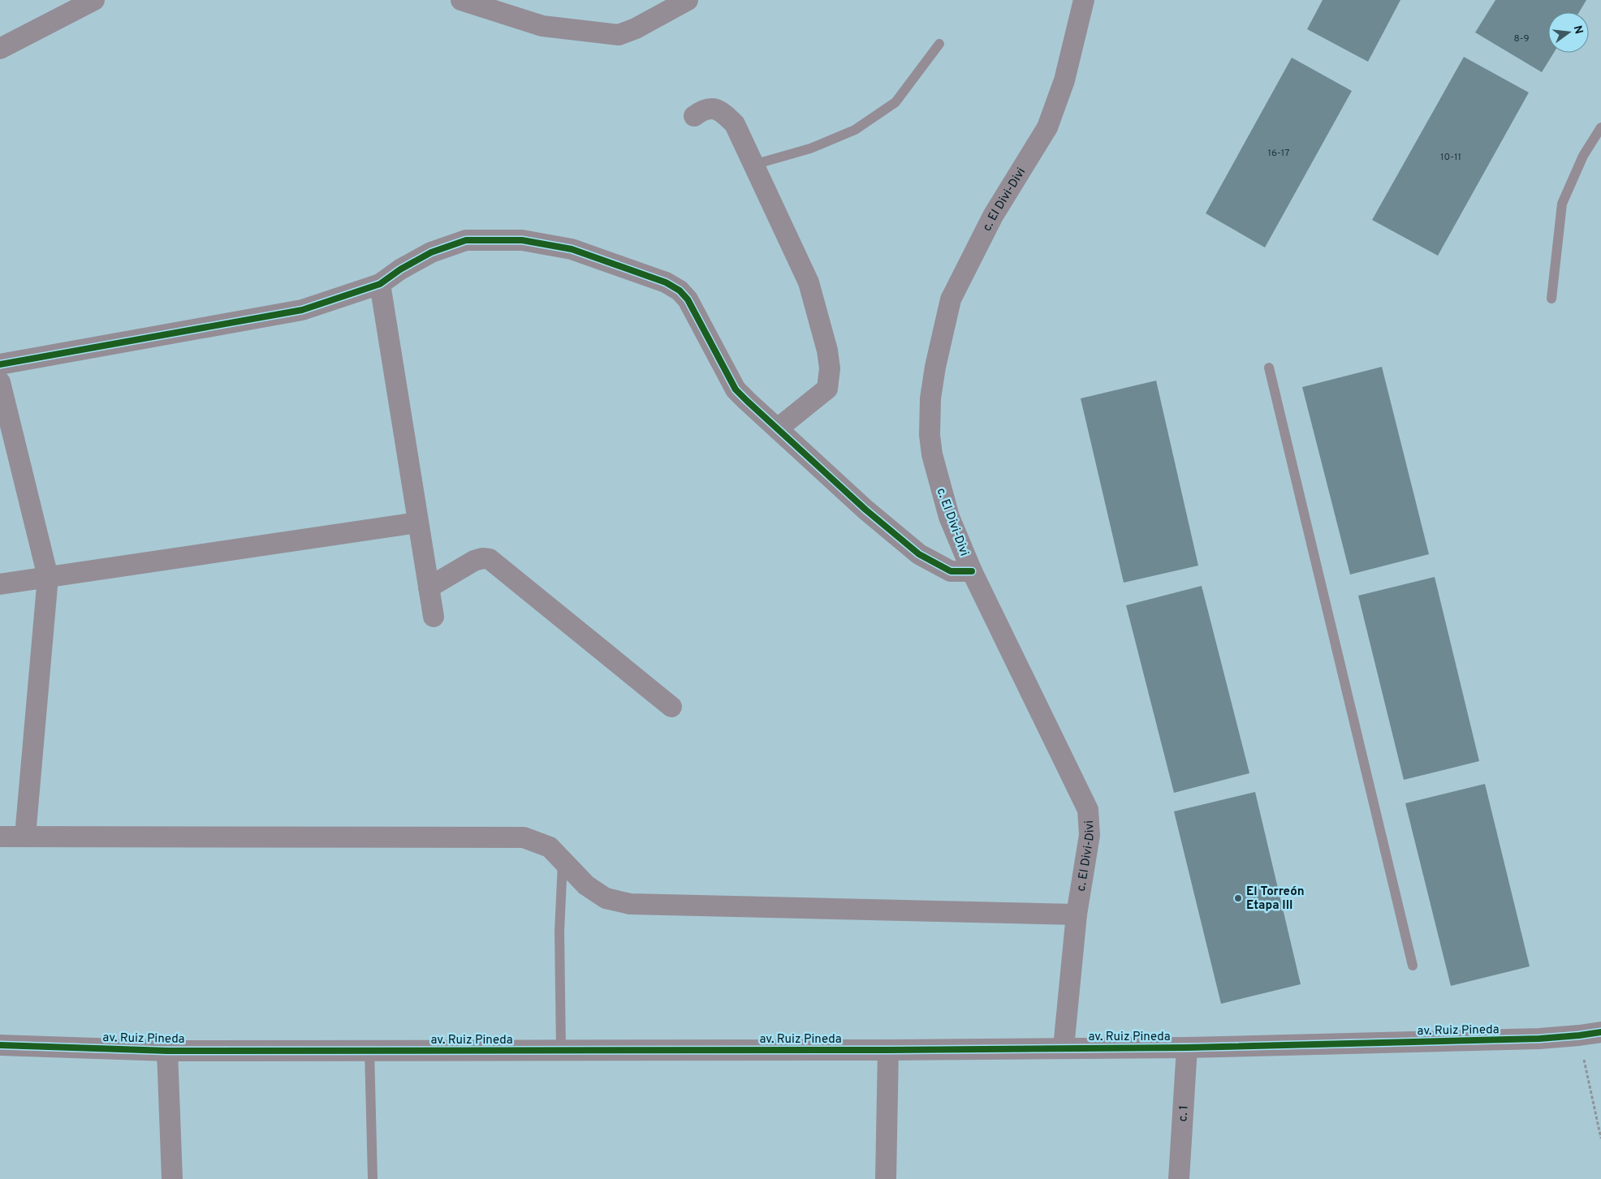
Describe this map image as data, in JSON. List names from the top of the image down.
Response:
{
  "streets": {
    "street": ["c. El Divi-Divi", "av. Ruiz Pineda", "c. 1"]
  },
  "crossings": [
    ["c. El Divi-Divi", "av. Ruiz Pineda"],
    ["av. Ruiz Pineda", "c. 1"]
  ],
  "places": ["El Torreón Etapa III"],
  "house_numbers": ["8-9", "16-17", "10-11"],
  "north": "right"
}
